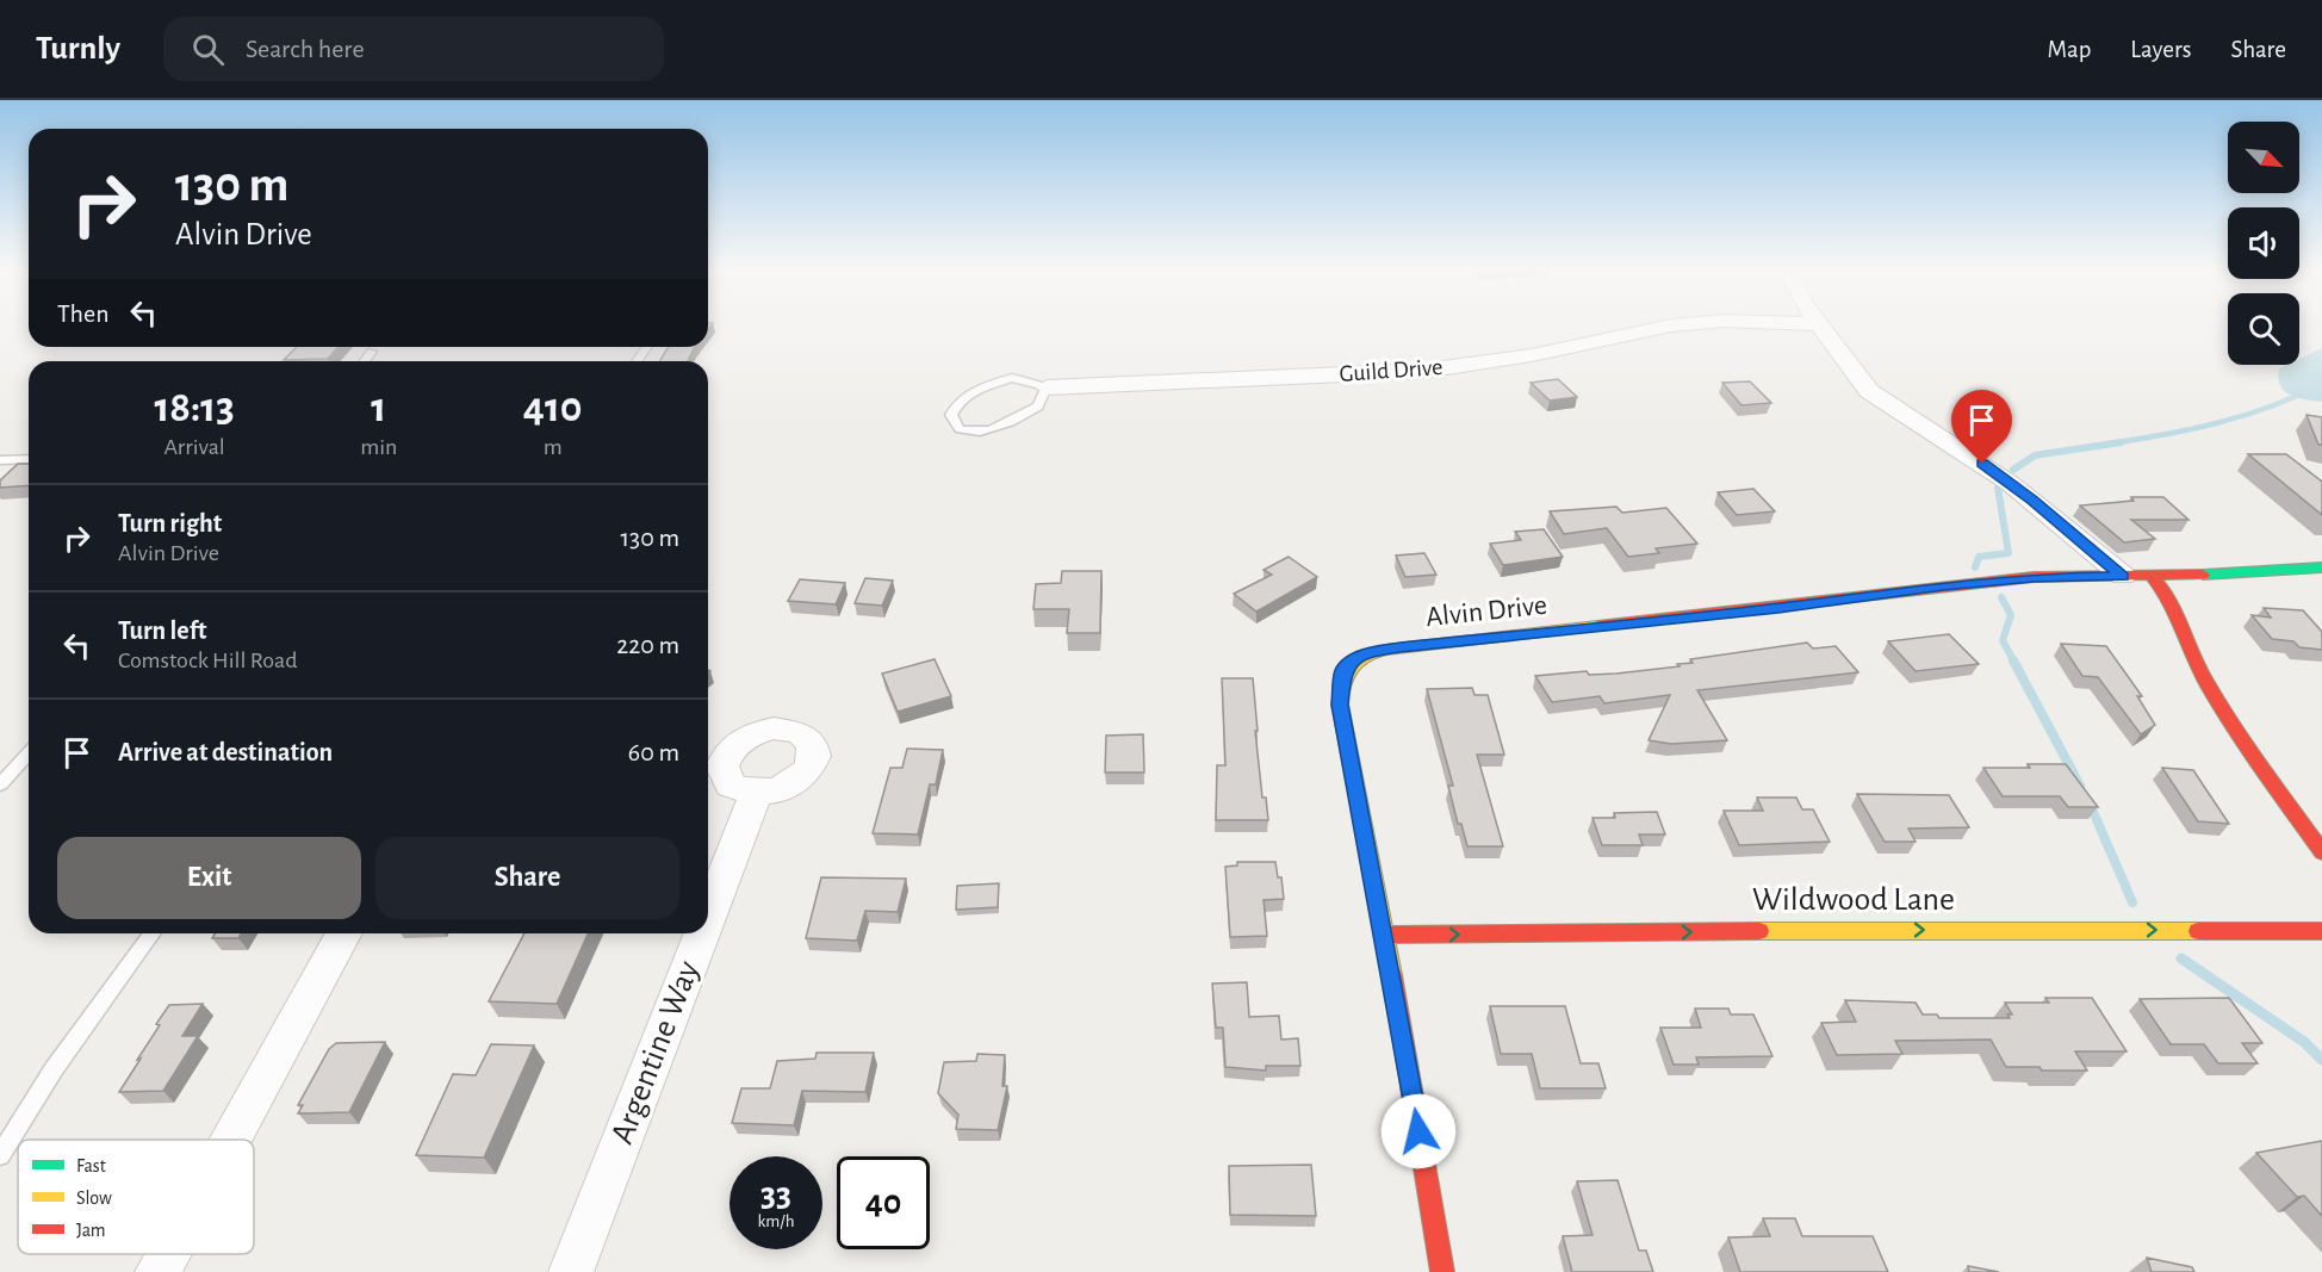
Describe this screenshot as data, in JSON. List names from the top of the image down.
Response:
{
  "streets": {
    "street": [
      "Guild Drive",
      "Alvin Drive",
      "Wildwood Lane",
      "Argentine Way"
    ]
  },
  "crossings": [
    ["Alvin Drive", "Wildwood Lane"]
  ],
  "one_way": ["Wildwood Lane"],
  "legend": ["Fast", "Slow", "Jam"],
  "north": "bottom right",
  "page": {
    "header": "Turnly",
    "search": "Search here",
    "nav": ["Map", "Layers", "Share"],
    "turn": ["130 m", "Alvin Drive"],
    "then": "Then",
    "eta": [
      "18:13",
      "Arrival",
      "1",
      "min",
      "410",
      "m"
    ],
    "list": [
      {
        "name": "Turn right",
        "note": "Alvin Drive",
        "value": "130 m"
      },
      {
        "name": "Turn left",
        "note": "Comstock Hill Road",
        "value": "220 m"
      },
      {
        "name": "Arrive at destination",
        "value": "60 m"
      }
    ],
    "buttons": ["Exit", "Share"],
    "speed": "33 km/h",
    "limit": "40"
  }
}
